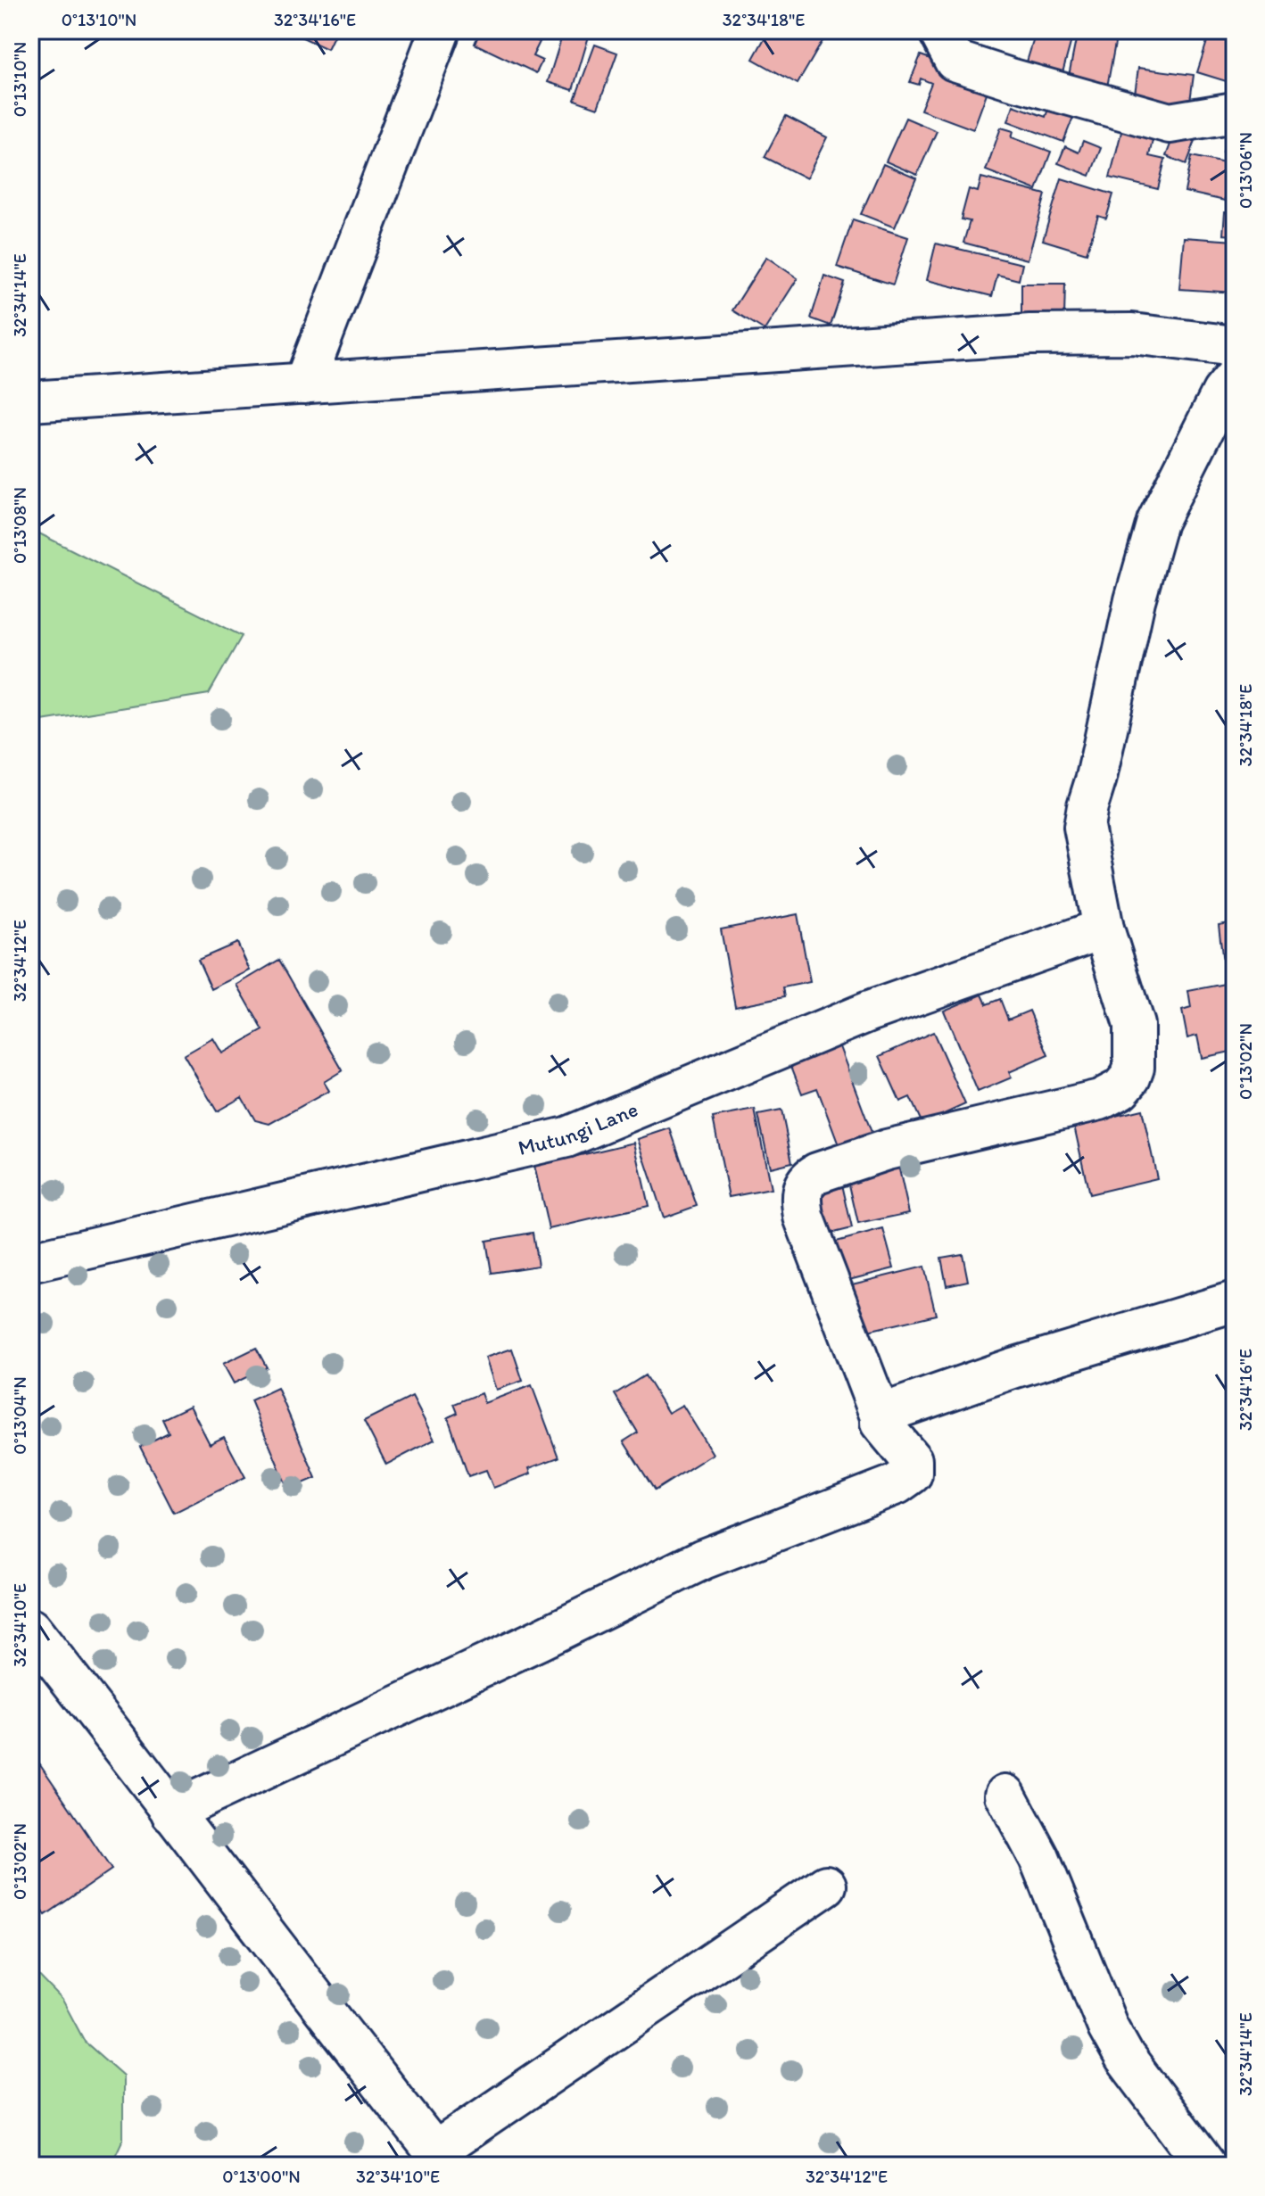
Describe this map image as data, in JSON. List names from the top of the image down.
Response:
{
  "streets": {
    "street": ["Mutungi Lane"]
  },
  "coordinates": [
    "0°13'10\"N",
    "32°34'16\"E",
    "32°34'18\"E",
    "0°13'06\"N",
    "32°34'14\"E",
    "0°13'08\"N",
    "32°34'12\"E",
    "0°13'02\"N",
    "0°13'04\"N",
    "32°34'10\"E",
    "0°13'00\"N"
  ]
}
